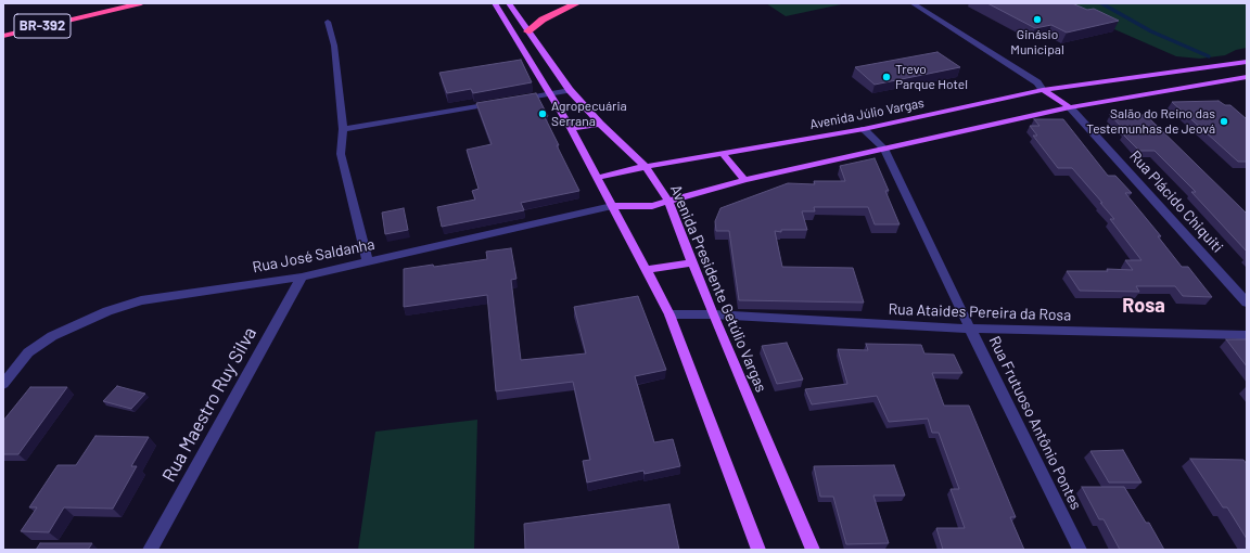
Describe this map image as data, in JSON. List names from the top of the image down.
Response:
{
  "streets": {
    "highway": ["BR-392"],
    "main road": ["Avenida Júlio Vargas", "Rua Plácido Chiquiti", "Avenida Presidente Getúlio Vargas"],
    "street": [
      "Rua José Saldanha",
      "Rua Ataides Pereira da Rosa",
      "Rua Maestro Ruy Silva",
      "Rua Frutuoso Antônio Pontes"
    ]
  },
  "crossings": [
    ["Avenida Júlio Vargas", "Rua Plácido Chiquiti"],
    ["Avenida Júlio Vargas", "Avenida Presidente Getúlio Vargas"],
    ["Avenida Júlio Vargas", "Rua Frutuoso Antônio Pontes"],
    ["Rua José Saldanha", "Rua Maestro Ruy Silva"],
    ["Avenida Presidente Getúlio Vargas", "Rua Ataides Pereira da Rosa"],
    ["Rua Ataides Pereira da Rosa", "Rua Frutuoso Antônio Pontes"]
  ],
  "districts": ["Rosa"],
  "places": [
    "Ginásio Municipal",
    "Trevo Parque Hotel",
    "Agropecuária Serrana",
    "Salão do Reino das Testemunhas de Jeová"
  ]
}
